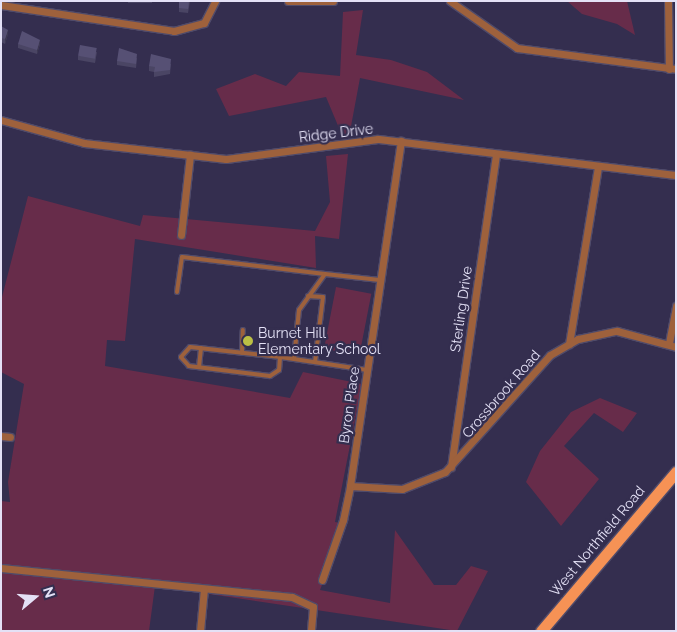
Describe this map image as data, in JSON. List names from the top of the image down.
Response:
{
  "streets": {
    "main road": ["West Northfield Road"],
    "street": [
      "Ridge Drive",
      "Sterling Drive",
      "Crossbrook Road",
      "Byron Place"
    ]
  },
  "crossings": [
    ["Ridge Drive", "Sterling Drive"],
    ["Ridge Drive", "Byron Place"],
    ["Sterling Drive", "Crossbrook Road"],
    ["Crossbrook Road", "Byron Place"]
  ],
  "places": ["Burnet Hill Elementary School"],
  "north": "right"
}
